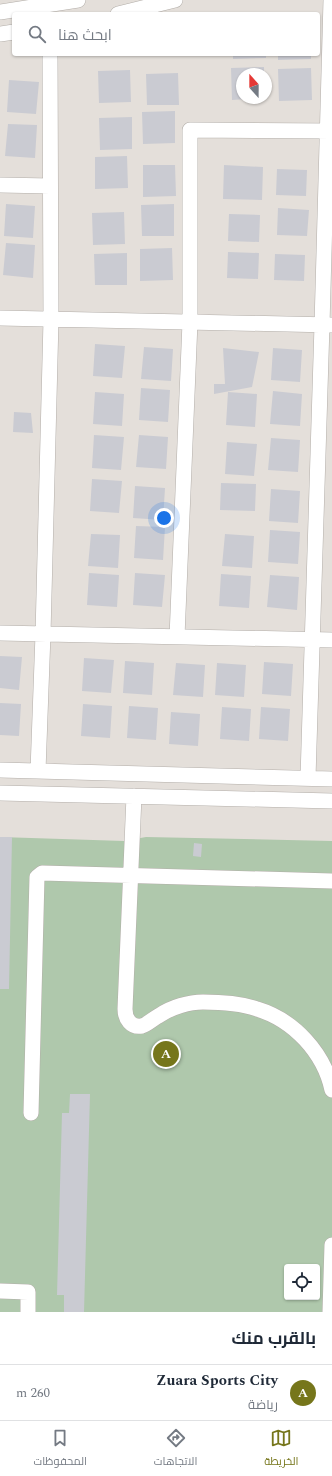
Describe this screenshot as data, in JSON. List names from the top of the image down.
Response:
{
  "north": "top",
  "page": {
    "search": "ابحث هنا",
    "pins": "A",
    "heading": "بالقرب منك",
    "list": [
      {
        "mark": "A",
        "name": "Zuara Sports City",
        "note": "رياضة",
        "value": "260 m"
      }
    ],
    "nav": ["الخريطة", "الاتجاهات", "المحفوظات"]
  }
}
